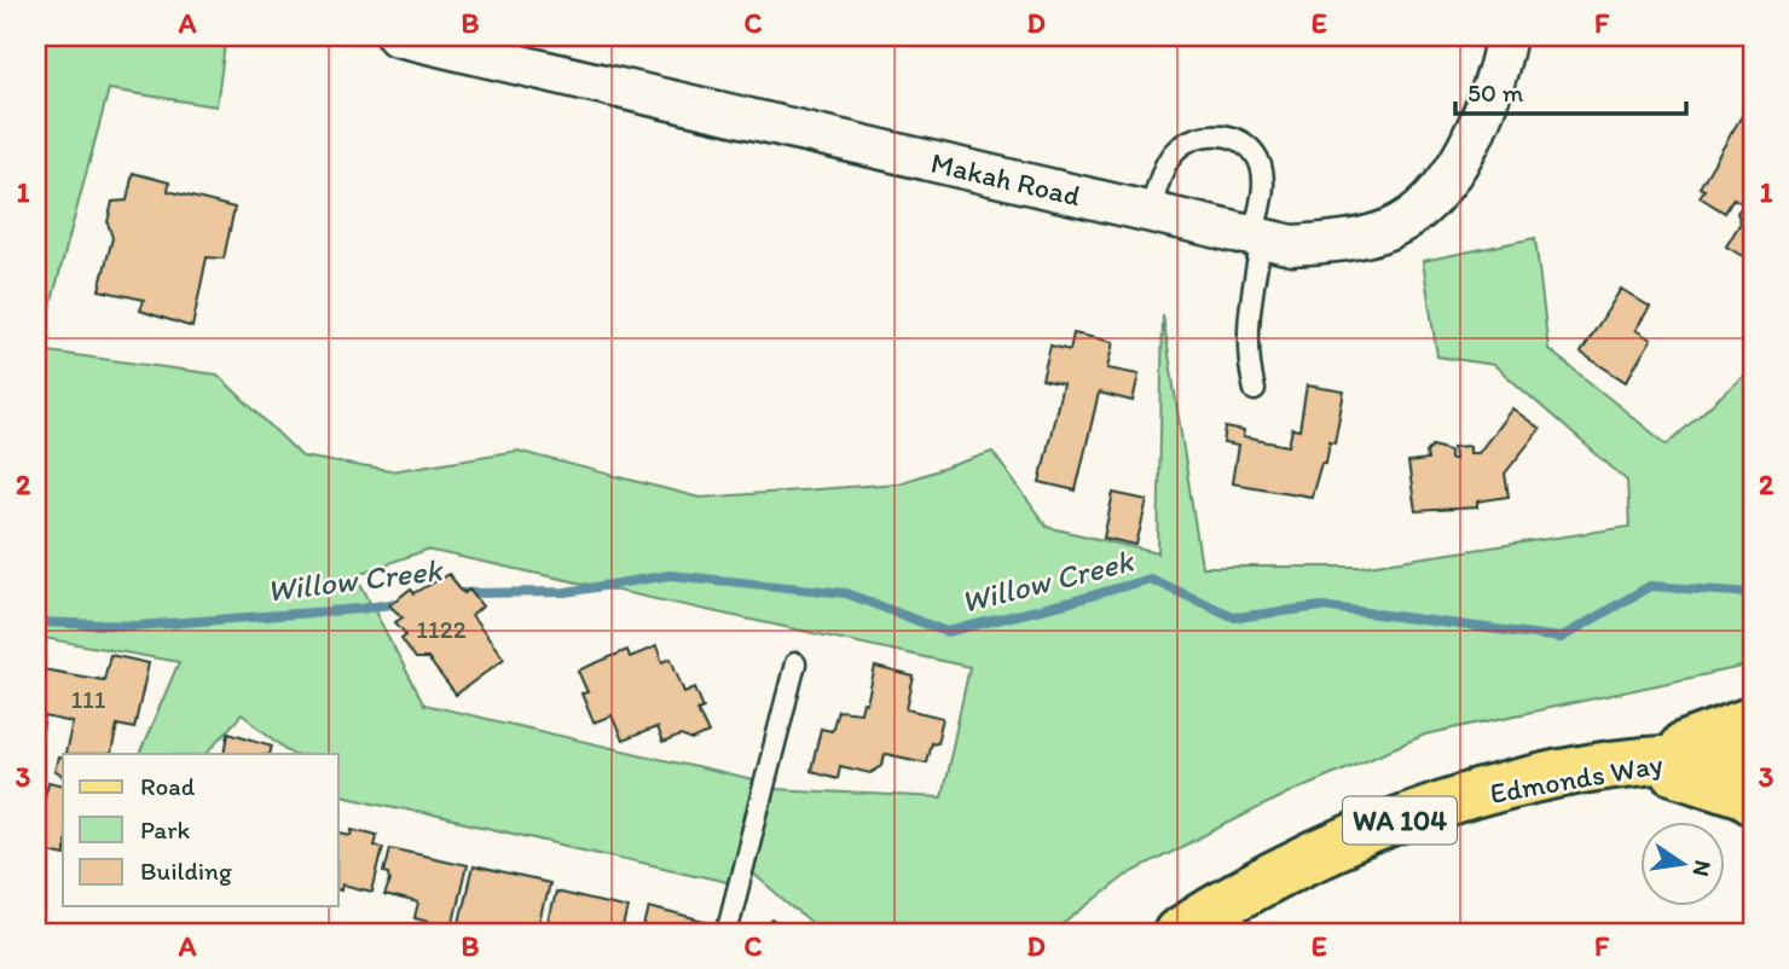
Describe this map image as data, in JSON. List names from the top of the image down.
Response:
{
  "streets": {
    "main road": ["Edmonds Way", "WA 104"],
    "street": ["Makah Road"]
  },
  "water": ["Willow Creek"],
  "house_numbers": ["1122", "111"],
  "legend": ["Road", "Park", "Building"],
  "scale_bar": "50 m",
  "north": "right",
  "grid": {
    "columns": [
      "A",
      "B",
      "C",
      "D",
      "E",
      "F"
    ],
    "rows": ["1", "2", "3"]
  }
}
